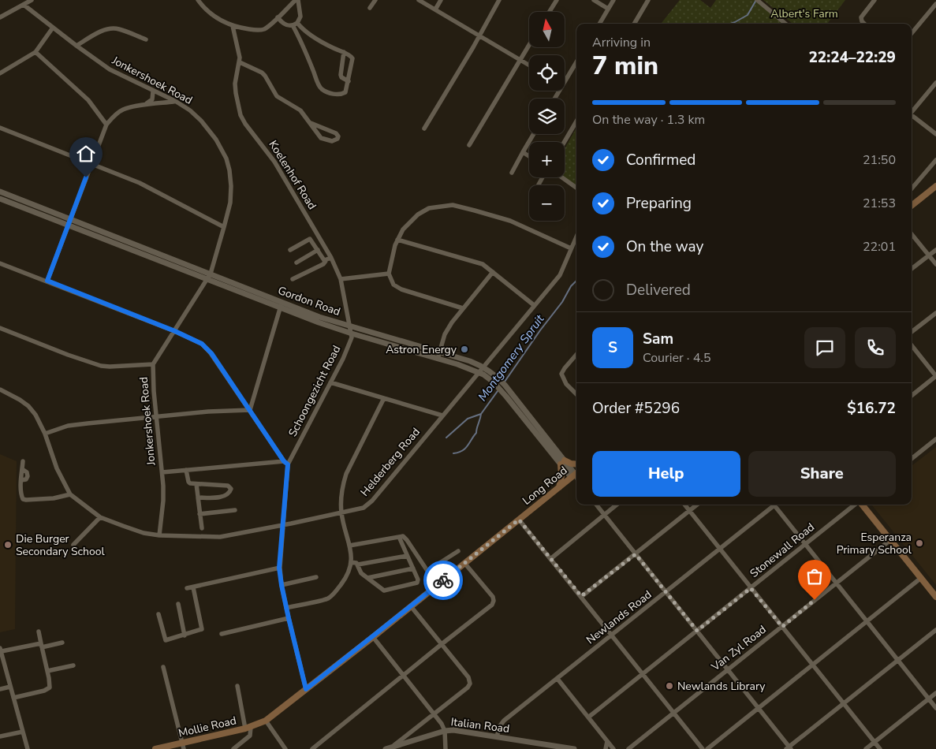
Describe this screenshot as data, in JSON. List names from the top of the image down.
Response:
{
  "streets": {
    "main road": ["Long Road", "Mollie Road"],
    "street": [
      "Jonkershoek Road",
      "Koelenhof Road",
      "Gordon Road",
      "Schoongezicht Road",
      "Helderberg Road",
      "Stonewall Road",
      "Newlands Road",
      "Van Zyl Road",
      "Italian Road"
    ]
  },
  "crossings": [
    ["Jonkershoek Road", "Gordon Road"],
    ["Jonkershoek Road", "Helderberg Road"],
    ["Koelenhof Road", "Gordon Road"],
    ["Koelenhof Road", "Schoongezicht Road"],
    ["Gordon Road", "Schoongezicht Road"],
    ["Gordon Road", "Helderberg Road"],
    ["Gordon Road", "Long Road"],
    ["Schoongezicht Road", "Helderberg Road"],
    ["Schoongezicht Road", "Long Road"],
    ["Long Road", "Mollie Road"],
    ["Newlands Road", "Italian Road"]
  ],
  "water": ["Montgomery Spruit"],
  "parks": ["Albert's Farm"],
  "places": [
    "Astron Energy",
    "Esperanza Primary School",
    "Die Burger Secondary School",
    "Newlands Library"
  ],
  "north": "top",
  "page": {
    "map_buttons": ["+", "−"],
    "heading": ["7 min", "Arriving in", "22:24–22:29"],
    "panel": [
      "Sam",
      "Courier · 4.5",
      "Order #5296",
      "$16.72"
    ],
    "bar": "On the way · 1.3 km",
    "list": [
      ["Confirmed", "21:50"],
      ["Preparing", "21:53"],
      ["On the way", "22:01"],
      "Delivered"
    ],
    "round": "S",
    "buttons": ["Help", "Share"]
  }
}
